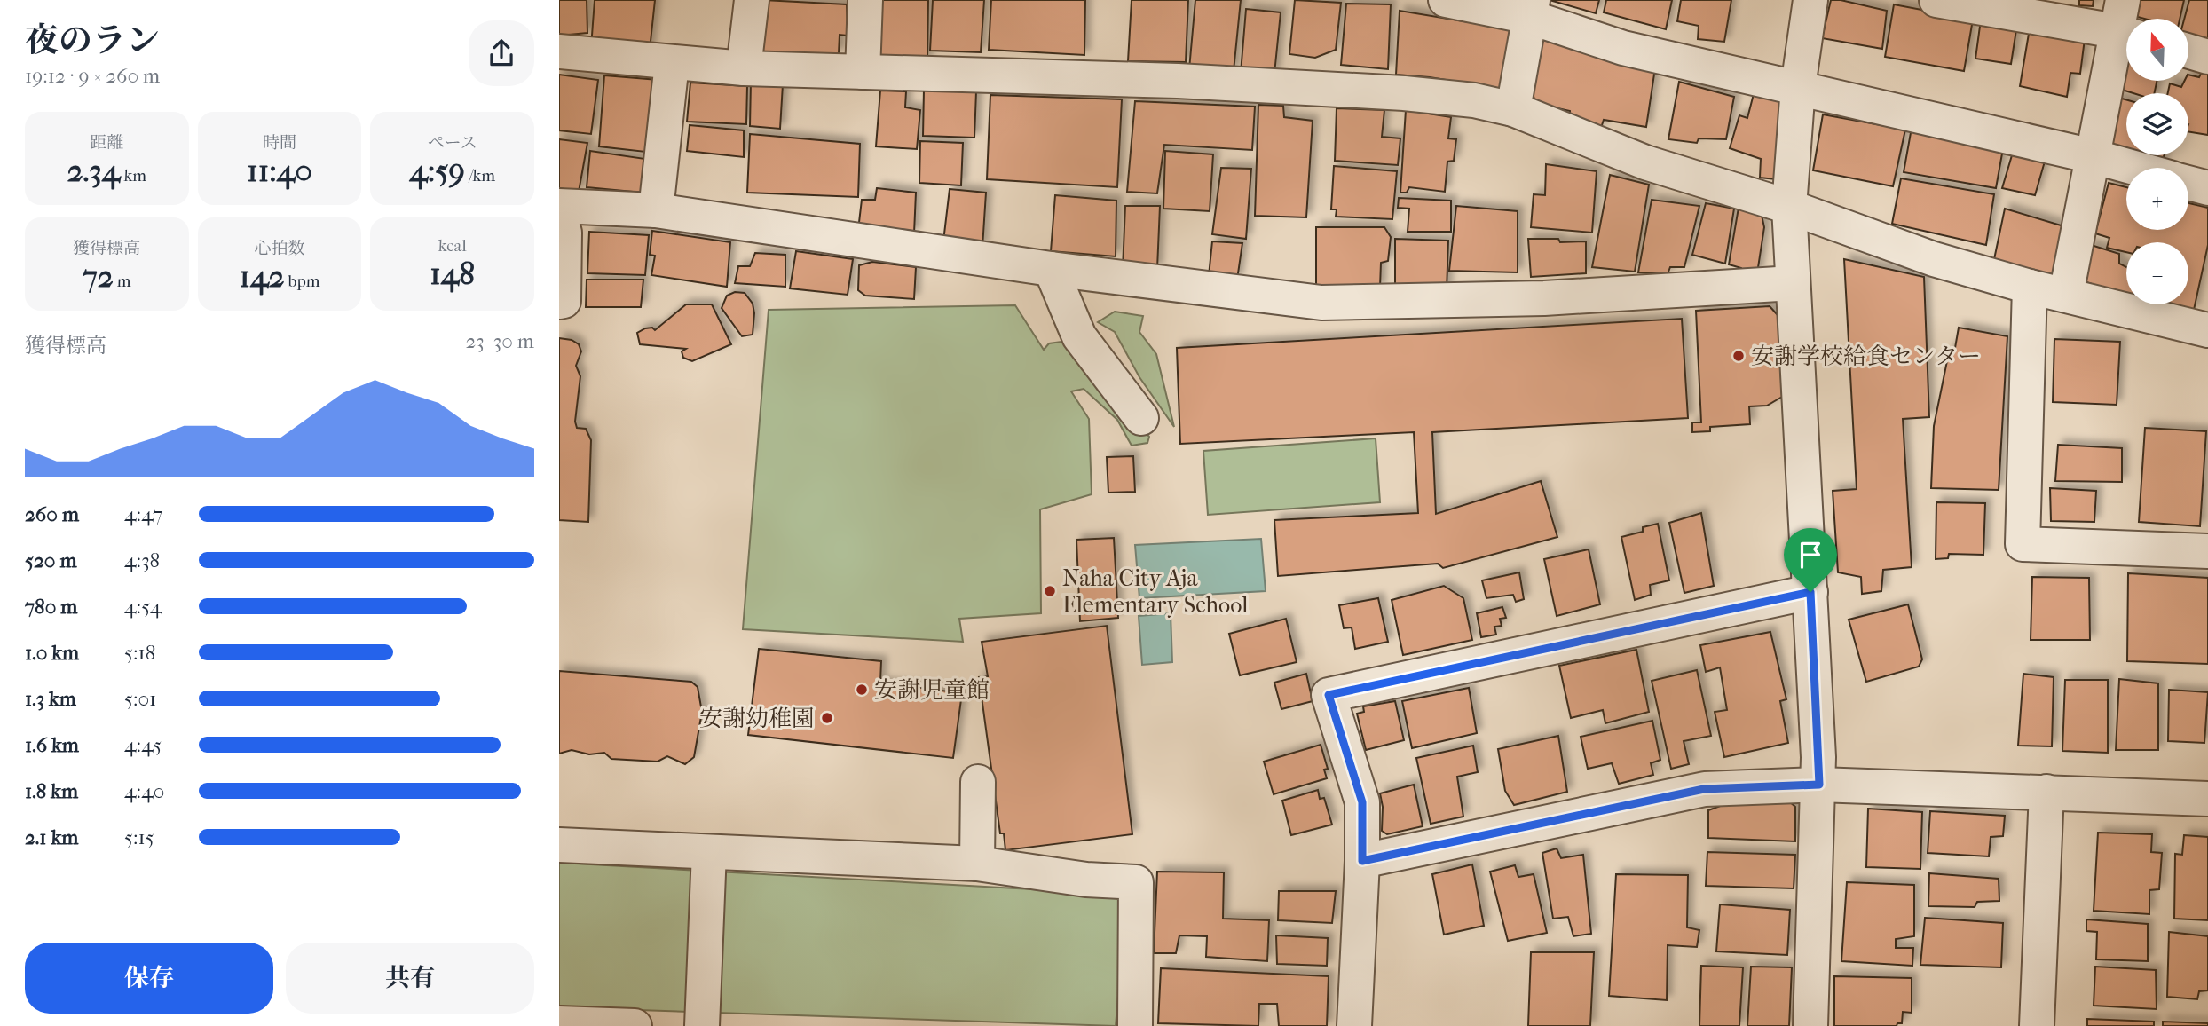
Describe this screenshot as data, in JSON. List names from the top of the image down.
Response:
{
  "places": [
    "安謝学校給食センター",
    "Naha City Aja Elementary School",
    "安謝児童館",
    "安謝幼稚園"
  ],
  "north": "top",
  "page": {
    "heading": ["夜のラン", "19:12 · 9 × 260 m"],
    "map_buttons": ["+", "−"],
    "stats": [
      ["距離", "2.34 km"],
      ["時間", "11:40"],
      ["ペース", "4:59 /km"],
      ["獲得標高", "72 m"],
      ["心拍数", "142 bpm"],
      ["kcal", "148"]
    ],
    "chart": ["獲得標高", "23–30 m"],
    "list": [
      {
        "name": "260 m",
        "note": "4:47"
      },
      {
        "name": "520 m",
        "note": "4:38"
      },
      {
        "name": "780 m",
        "note": "4:54"
      },
      {
        "name": "1.0 km",
        "note": "5:18"
      },
      {
        "name": "1.3 km",
        "note": "5:01"
      },
      {
        "name": "1.6 km",
        "note": "4:45"
      },
      {
        "name": "1.8 km",
        "note": "4:40"
      },
      {
        "name": "2.1 km",
        "note": "5:15"
      }
    ],
    "buttons": ["保存", "共有"]
  }
}
